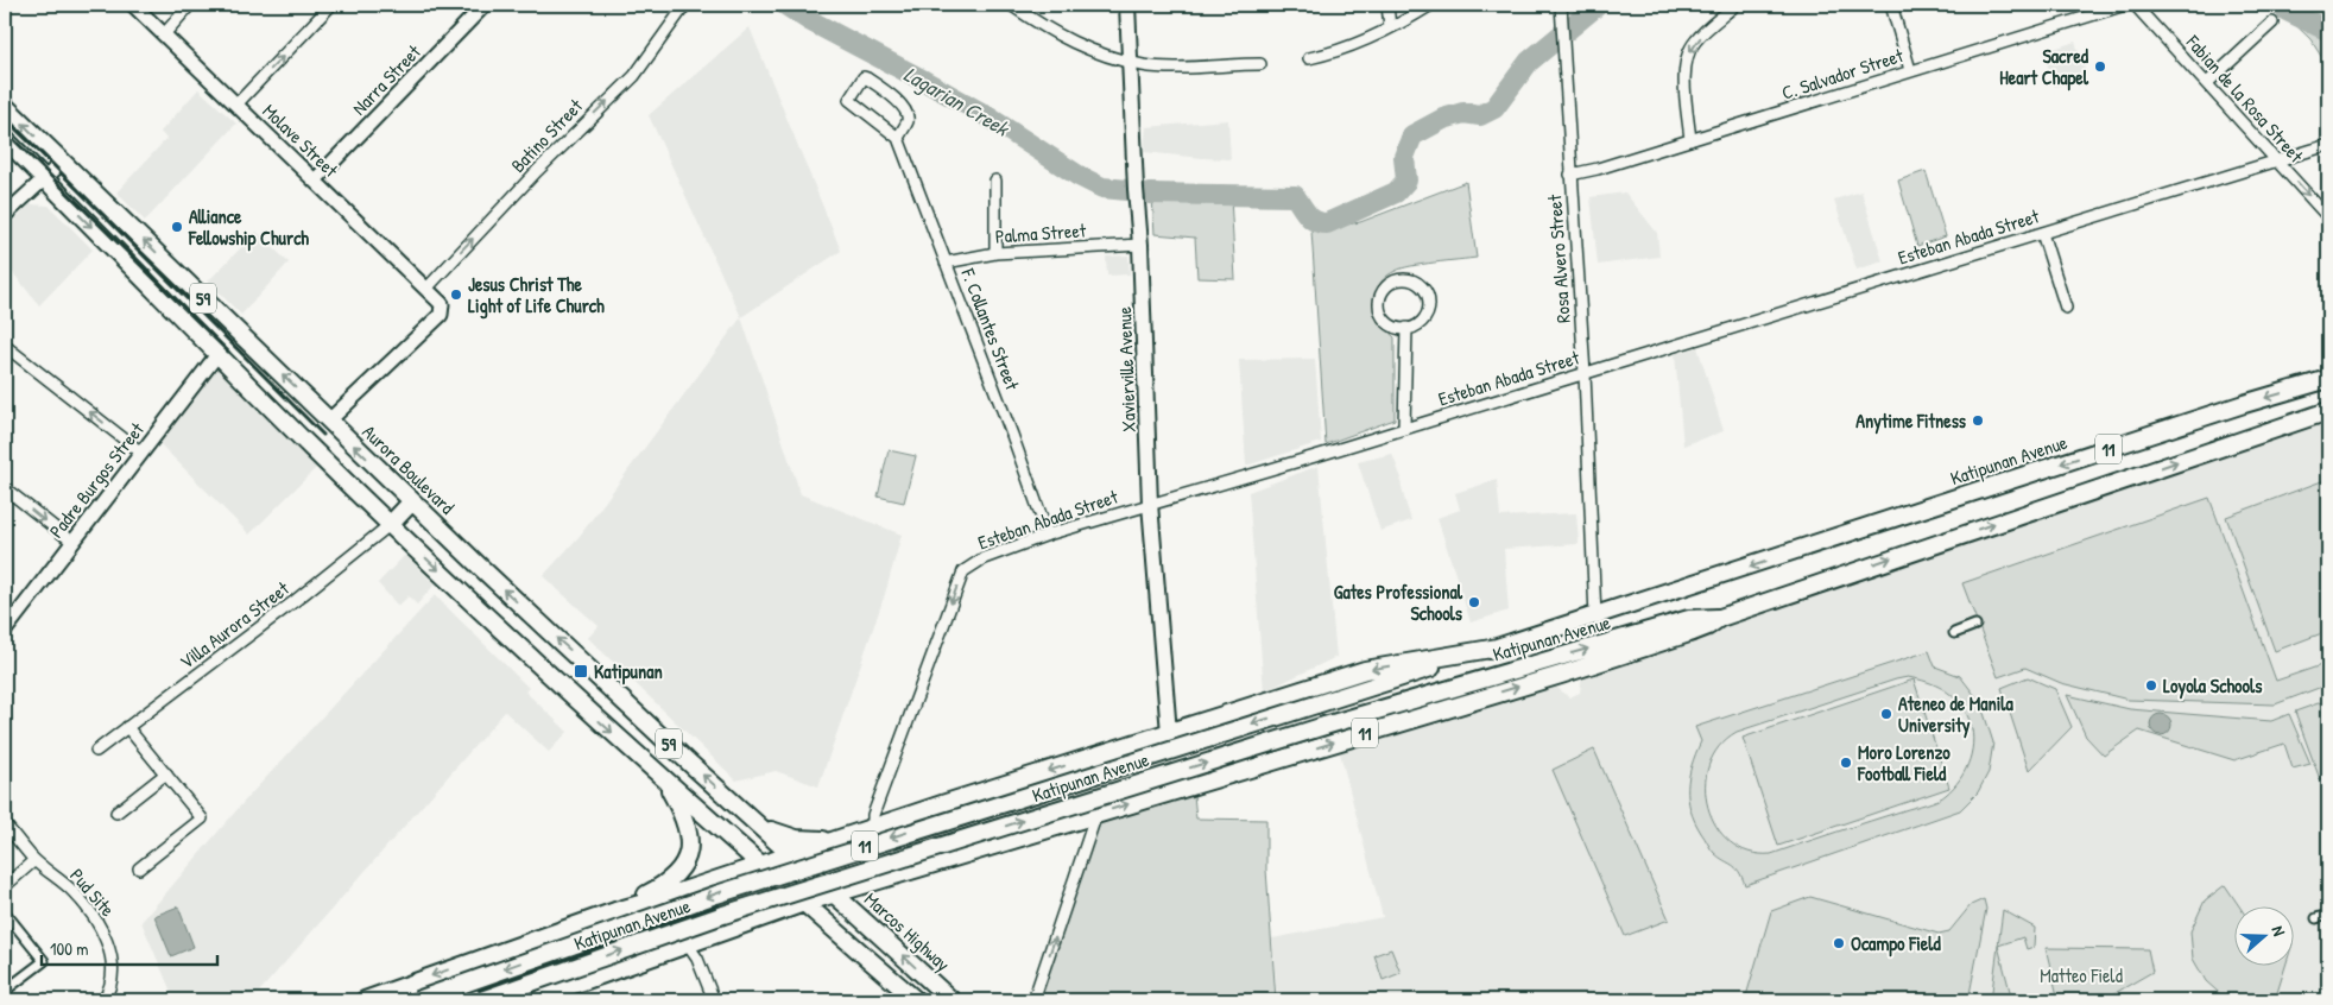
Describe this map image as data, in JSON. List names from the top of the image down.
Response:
{
  "streets": {
    "main road": [
      "59",
      "Xavierville Avenue",
      "11",
      "Katipunan Avenue",
      "Aurora Boulevard",
      "Marcos Highway"
    ],
    "street": [
      "C. Salvador Street",
      "Narra Street",
      "Fabian de la Rosa Street",
      "Batino Street",
      "Molave Street",
      "Palma Street",
      "Esteban Abada Street",
      "Rosa Alvero Street",
      "F. Collantes Street",
      "Padre Burgos Street",
      "Villa Aurora Street",
      "Pud Site"
    ]
  },
  "crossings": [
    ["C. Salvador Street", "Rosa Alvero Street"],
    ["Narra Street", "Molave Street"],
    ["Fabian de la Rosa Street", "Esteban Abada Street"],
    ["Batino Street", "Molave Street"],
    ["Molave Street", "Aurora Boulevard"],
    ["Palma Street", "F. Collantes Street"],
    ["Palma Street", "Xavierville Avenue"],
    ["Esteban Abada Street", "Rosa Alvero Street"],
    ["Esteban Abada Street", "F. Collantes Street"],
    ["Esteban Abada Street", "Xavierville Avenue"],
    ["Esteban Abada Street", "Katipunan Avenue"],
    ["Rosa Alvero Street", "Katipunan Avenue"],
    ["59", "Katipunan Avenue"],
    ["59", "Aurora Boulevard"],
    ["59", "Padre Burgos Street"],
    ["59", "Villa Aurora Street"],
    ["59", "Marcos Highway"],
    ["Xavierville Avenue", "Katipunan Avenue"],
    ["Katipunan Avenue", "Aurora Boulevard"],
    ["Katipunan Avenue", "Marcos Highway"]
  ],
  "one_way": ["Batino Street"],
  "water": ["Lagarian Creek"],
  "parks": ["Matteo Field"],
  "places": {
    "other": [
      "Sacred Heart Chapel",
      "Alliance Fellowship Church",
      "Jesus Christ The Light of Life Church",
      "Anytime Fitness",
      "Gates Professional Schools",
      "Loyola Schools",
      "Ateneo de Manila University",
      "Moro Lorenzo Football Field",
      "Ocampo Field"
    ],
    "transit": ["Katipunan"]
  },
  "scale_bar": "100 m",
  "north": "right"
}
